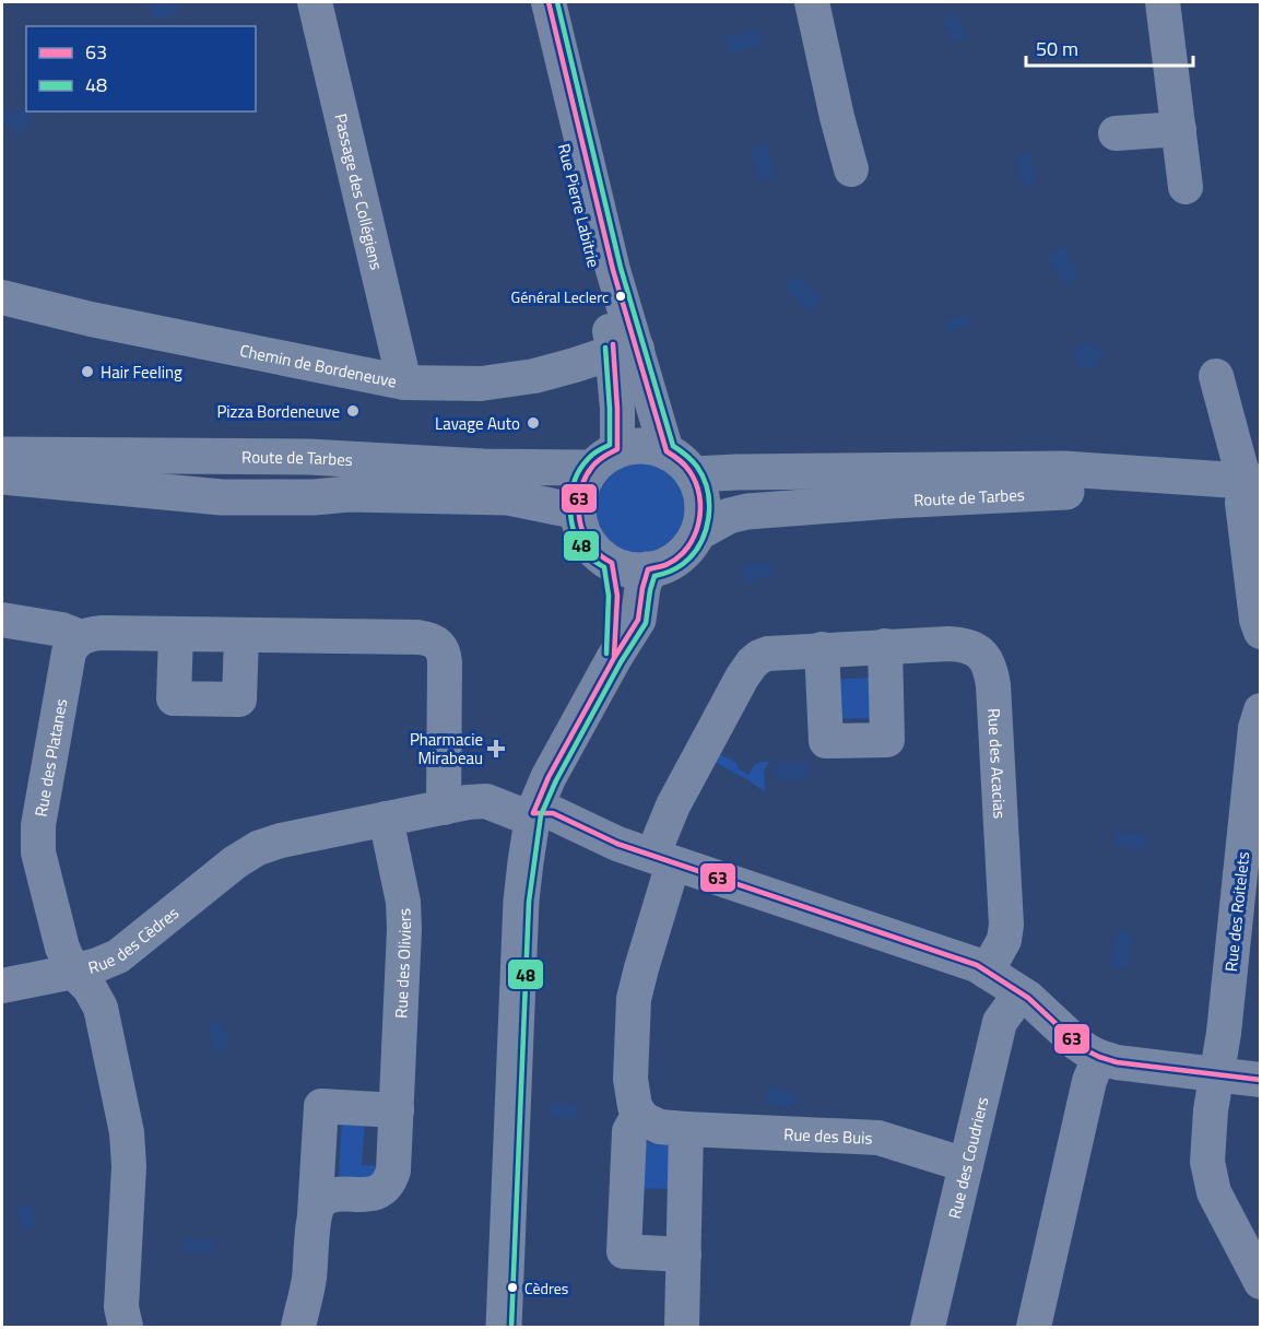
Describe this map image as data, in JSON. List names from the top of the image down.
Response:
{
  "streets": {
    "main road": ["Route de Tarbes"],
    "street": [
      "Passage des Collégiens",
      "Rue Pierre Labitrie",
      "Chemin de Bordeneuve",
      "Rue des Platanes",
      "Rue des Acacias",
      "Rue des Roitelets",
      "Rue des Cèdres",
      "Rue des Oliviers",
      "Rue des Buis",
      "Rue des Coudriers"
    ]
  },
  "crossings": [
    ["Passage des Collégiens", "Chemin de Bordeneuve"],
    ["Rue Pierre Labitrie", "Chemin de Bordeneuve"],
    ["Rue Pierre Labitrie", "Route de Tarbes"],
    ["Rue des Platanes", "Rue des Cèdres"],
    ["Rue des Acacias", "Rue des Buis"],
    ["Rue des Acacias", "Rue des Coudriers"],
    ["Rue des Cèdres", "Rue des Oliviers"],
    ["Rue des Buis", "Rue des Coudriers"]
  ],
  "places": {
    "other": [
      "Général Leclerc",
      "Hair Feeling",
      "Pizza Bordeneuve",
      "Lavage Auto",
      "Cèdres"
    ],
    "health": ["Pharmacie Mirabeau"]
  },
  "lines": ["transit line 63", "transit line 48"],
  "legend": ["63", "48"],
  "scale_bar": "50 m"
}
